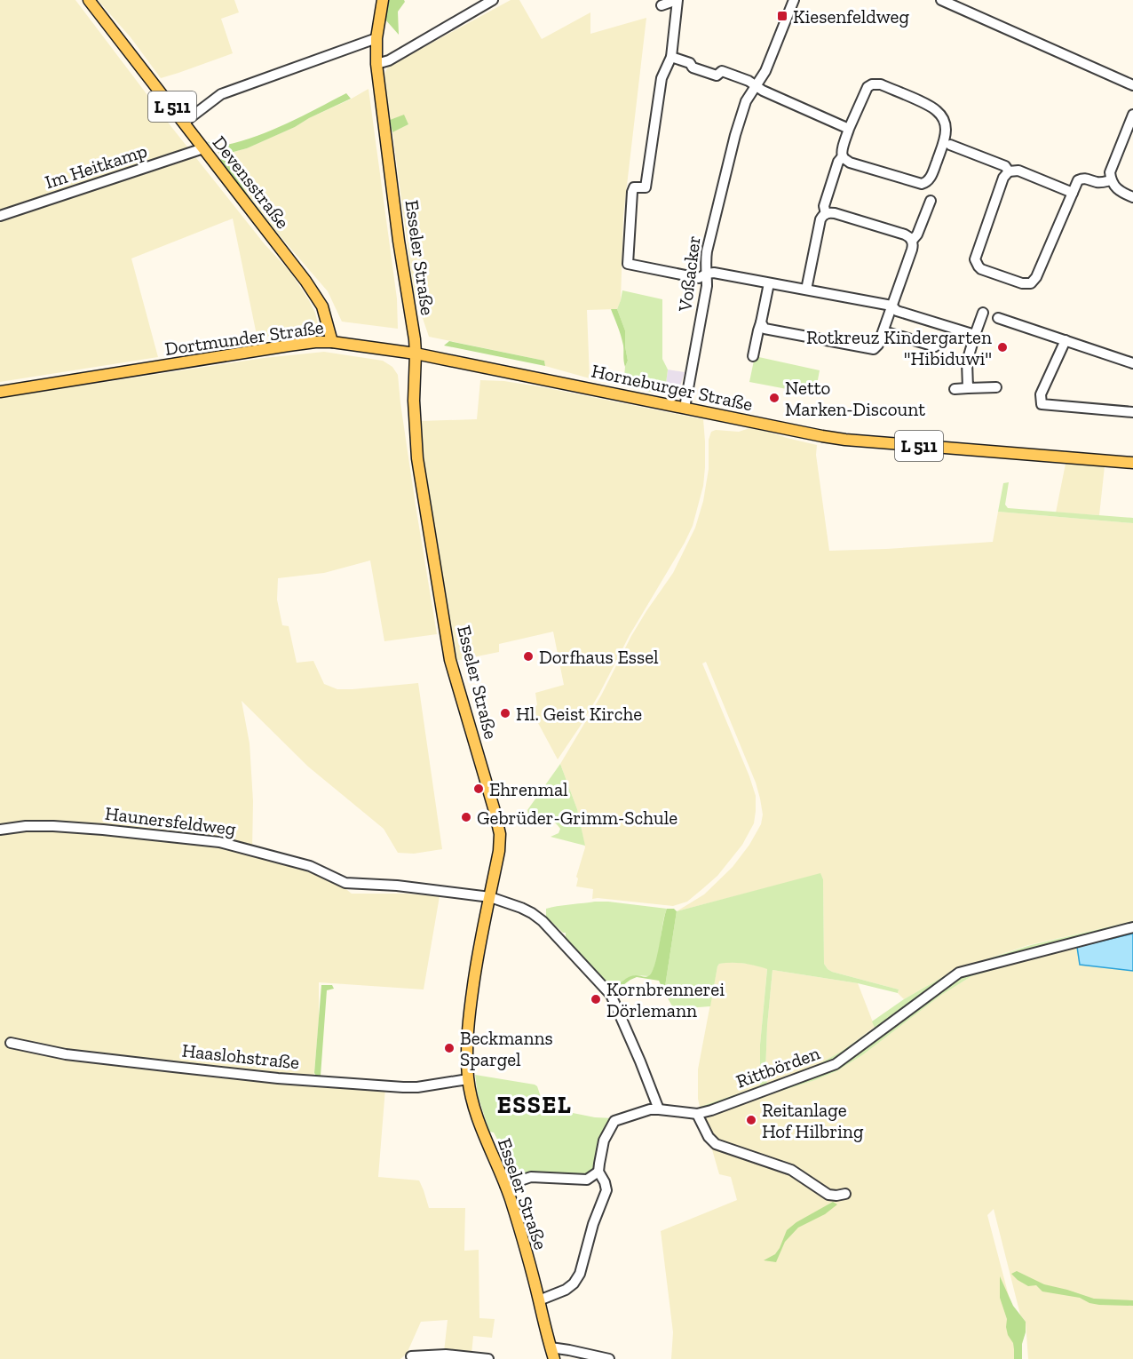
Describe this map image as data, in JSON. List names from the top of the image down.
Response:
{
  "streets": {
    "main road": [
      "L 511",
      "Devensstraße",
      "Esseler Straße",
      "Dortmunder Straße",
      "Horneburger Straße"
    ],
    "street": [
      "Im Heitkamp",
      "Voßacker",
      "Haunersfeldweg",
      "Haaslohstraße",
      "Rittbörden"
    ]
  },
  "crossings": [
    ["Im Heitkamp", "Devensstraße"],
    ["Devensstraße", "Dortmunder Straße"],
    ["Esseler Straße", "Dortmunder Straße"],
    ["Esseler Straße", "Haunersfeldweg"],
    ["Esseler Straße", "Haaslohstraße"],
    ["Esseler Straße", "Rittbörden"],
    ["Voßacker", "Horneburger Straße"],
    ["Dortmunder Straße", "Horneburger Straße"],
    ["Haunersfeldweg", "Rittbörden"]
  ],
  "districts": ["ESSEL"],
  "places": {
    "transit": ["Kiesenfeldweg"],
    "other": [
      "Rotkreuz Kindergarten \"Hibiduwi\"",
      "Netto Marken-Discount",
      "Dorfhaus Essel",
      "Hl. Geist Kirche",
      "Ehrenmal",
      "Gebrüder-Grimm-Schule",
      "Kornbrennerei Dörlemann",
      "Beckmanns Spargel",
      "Reitanlage Hof Hilbring"
    ]
  }
}
